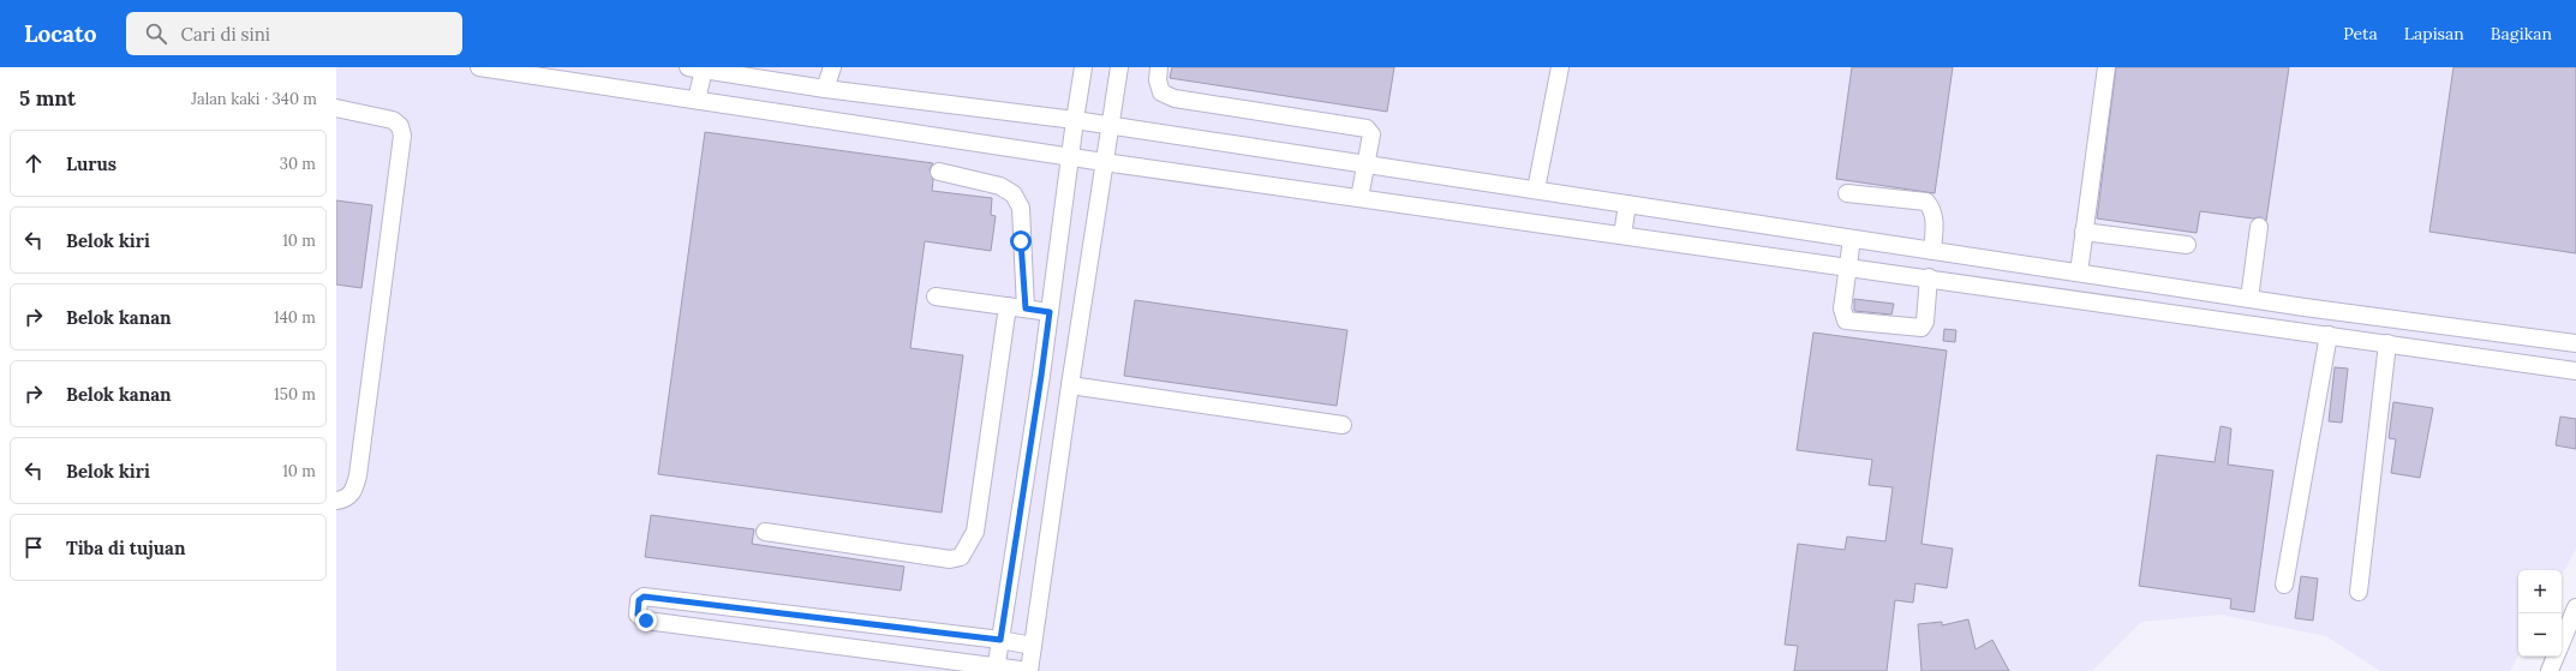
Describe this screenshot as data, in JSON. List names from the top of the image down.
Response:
{
  "page": {
    "header": "Locato",
    "search": "Cari di sini",
    "nav": ["Peta", "Lapisan", "Bagikan"],
    "heading": ["5 mnt", "Jalan kaki · 340 m"],
    "list": [
      ["Lurus", "30 m"],
      ["Belok kiri", "10 m"],
      ["Belok kanan", "140 m"],
      ["Belok kanan", "150 m"],
      ["Belok kiri", "10 m"],
      "Tiba di tujuan"
    ],
    "map_buttons": ["+", "−"]
  }
}
